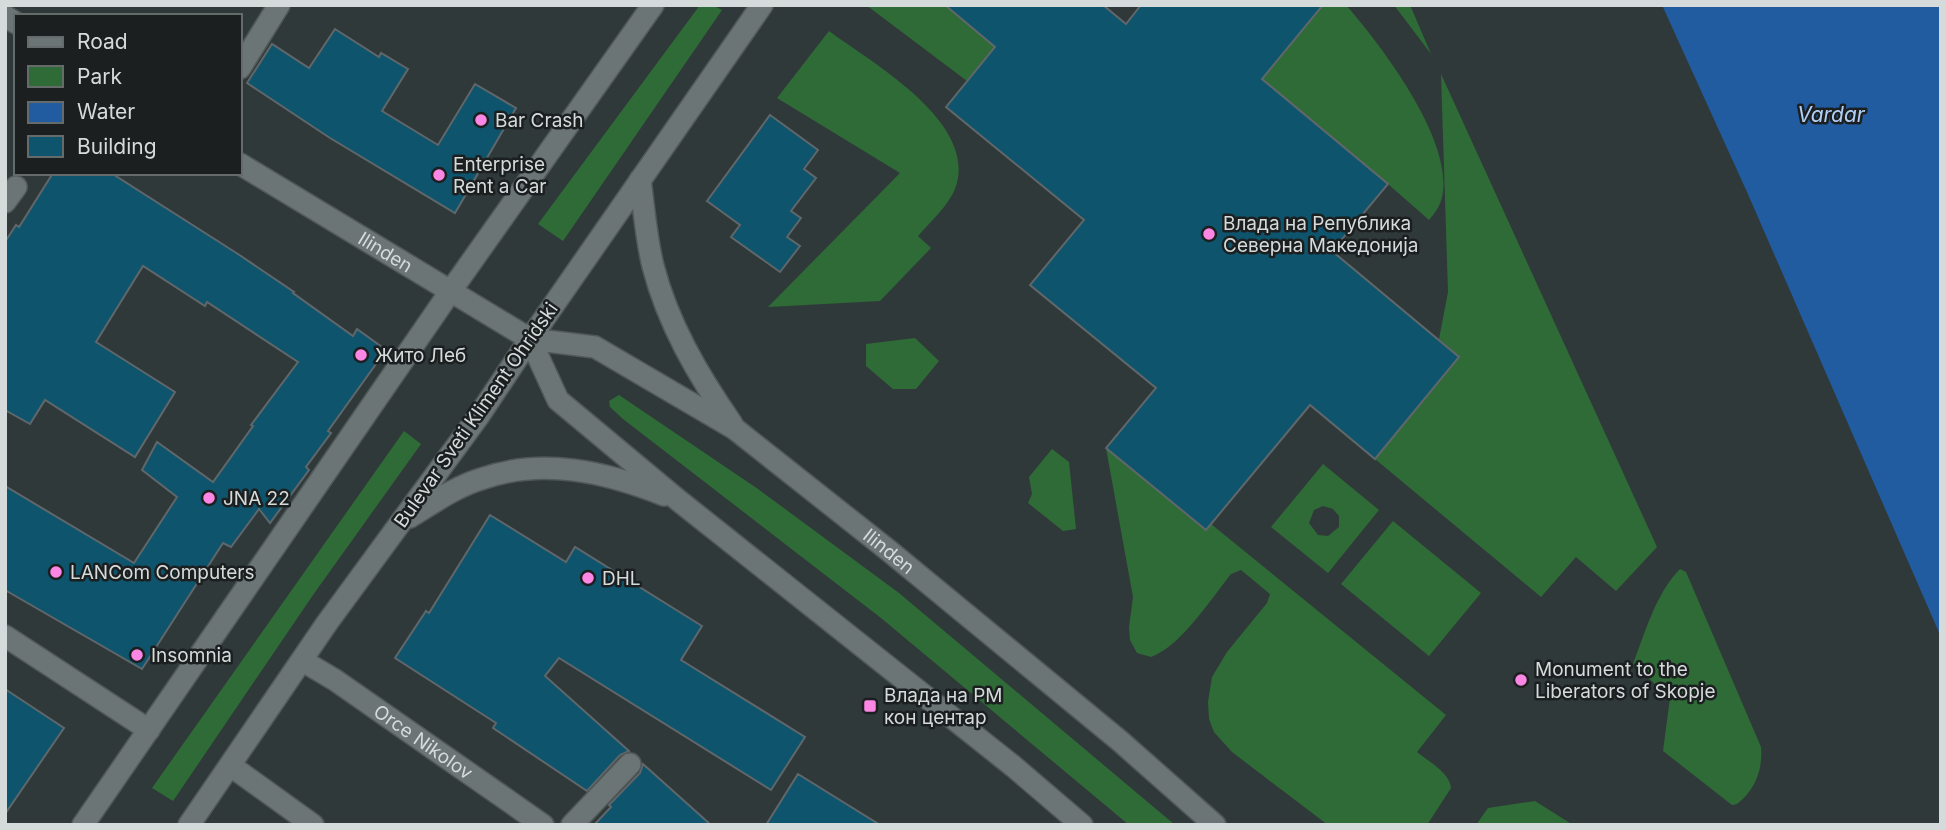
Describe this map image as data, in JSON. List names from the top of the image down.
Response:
{
  "streets": {
    "street": ["Ilinden", "Bulevar Sveti Kliment Ohridski", "Orce Nikolov"]
  },
  "crossings": [
    ["Ilinden", "Bulevar Sveti Kliment Ohridski"],
    ["Bulevar Sveti Kliment Ohridski", "Orce Nikolov"]
  ],
  "water": ["Vardar"],
  "places": {
    "other": [
      "Bar Crash",
      "Enterprise Rent a Car",
      "Влада на Република Северна Македонија",
      "Жито Леб",
      "JNA 22",
      "LANCom Computers",
      "DHL",
      "Insomnia",
      "Monument to the Liberators of Skopje"
    ],
    "transit": ["Влада на РМ кон центар"]
  },
  "legend": [
    "Road",
    "Park",
    "Water",
    "Building"
  ]
}
